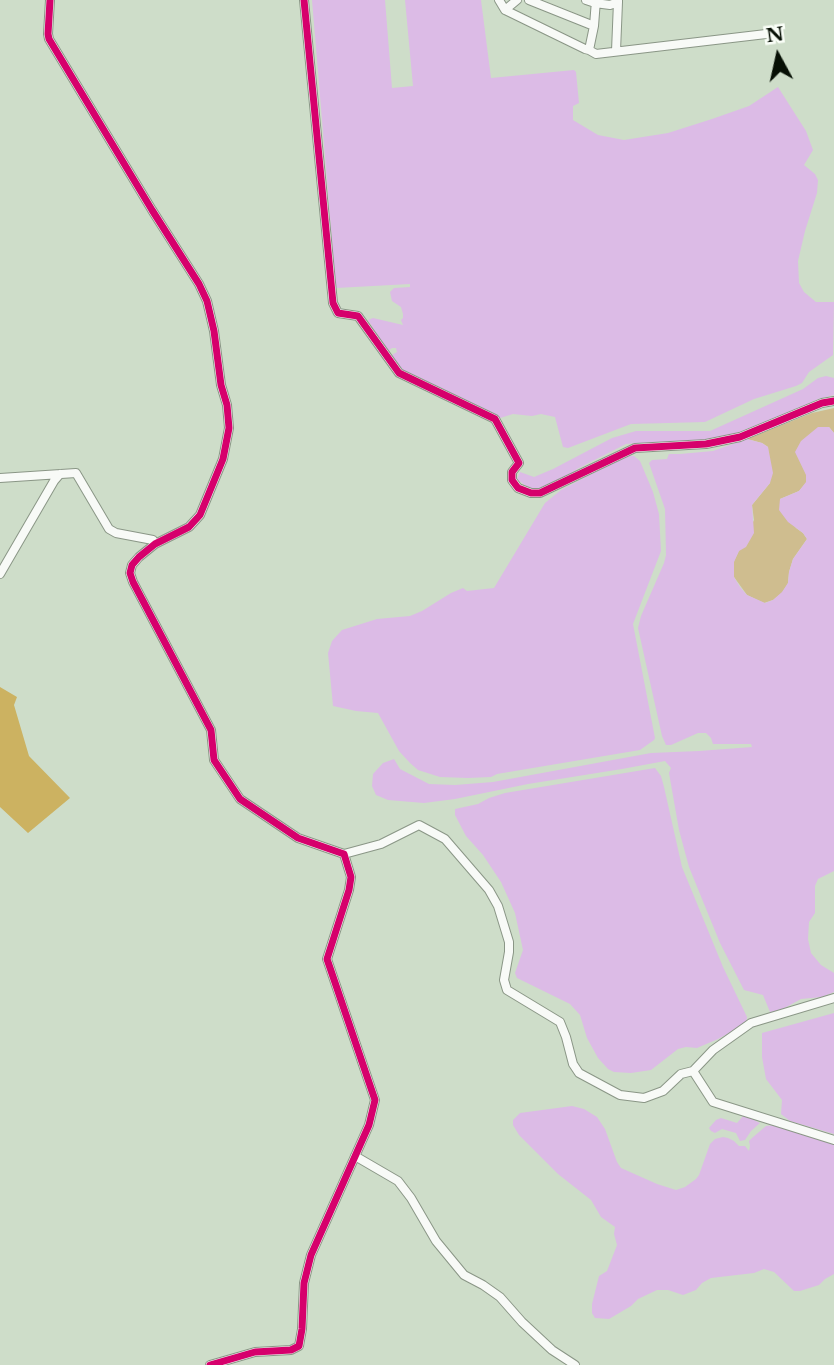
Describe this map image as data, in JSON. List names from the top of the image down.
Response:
{
  "north": "top"
}
